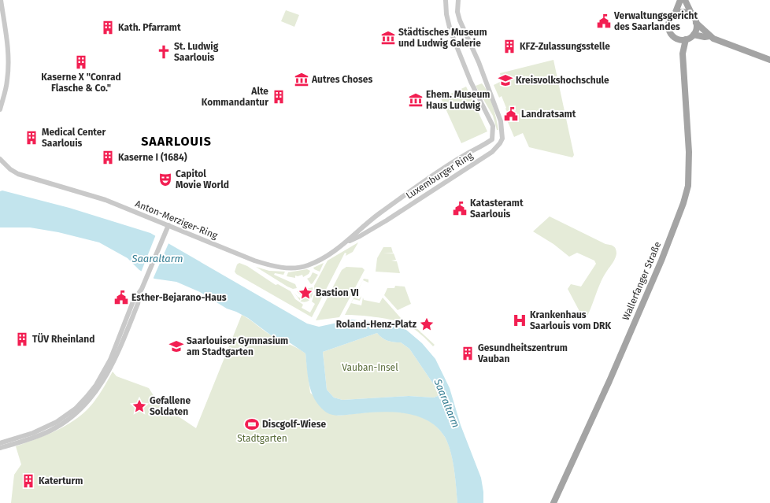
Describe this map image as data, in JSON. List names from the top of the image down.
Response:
{
  "streets": {
    "main road": ["Wallerfanger Straße"],
    "street": ["Luxemburger Ring", "Anton-Merziger-Ring"]
  },
  "crossings": [
    ["Luxemburger Ring", "Anton-Merziger-Ring"]
  ],
  "districts": ["SAARLOUIS"],
  "water": ["Saaraltarm"],
  "parks": ["Vauban-Insel", "Stadtgarten"],
  "places": {
    "public building": [
      "Verwaltungsgericht des Saarlandes",
      "Landratsamt",
      "Katasteramt Saarlouis",
      "Esther-Bejarano-Haus"
    ],
    "building": [
      "Kath. Pfarramt",
      "KFZ-Zulassungsstelle",
      "Kaserne X \"Conrad Flasche & Co.\"",
      "Alte Kommandantur",
      "Medical Center Saarlouis",
      "Kaserne I (1684)",
      "TÜV Rheinland",
      "Gesundheitszentrum Vauban",
      "Katerturm"
    ],
    "museum": ["Städtisches Museum und Ludwig Galerie", "Autres Choses", "Ehem. Museum Haus Ludwig"],
    "church": ["St. Ludwig Saarlouis"],
    "school or university": ["Kreisvolkshochschule", "Saarlouiser Gymnasium am Stadtgarten"],
    "theatre": ["Capitol Movie World"],
    "place": ["Bastion VI", "Roland-Henz-Platz", "Gefallene Soldaten"],
    "hospital": ["Krankenhaus Saarlouis vom DRK"],
    "sports": ["Discgolf-Wiese"]
  }
}
